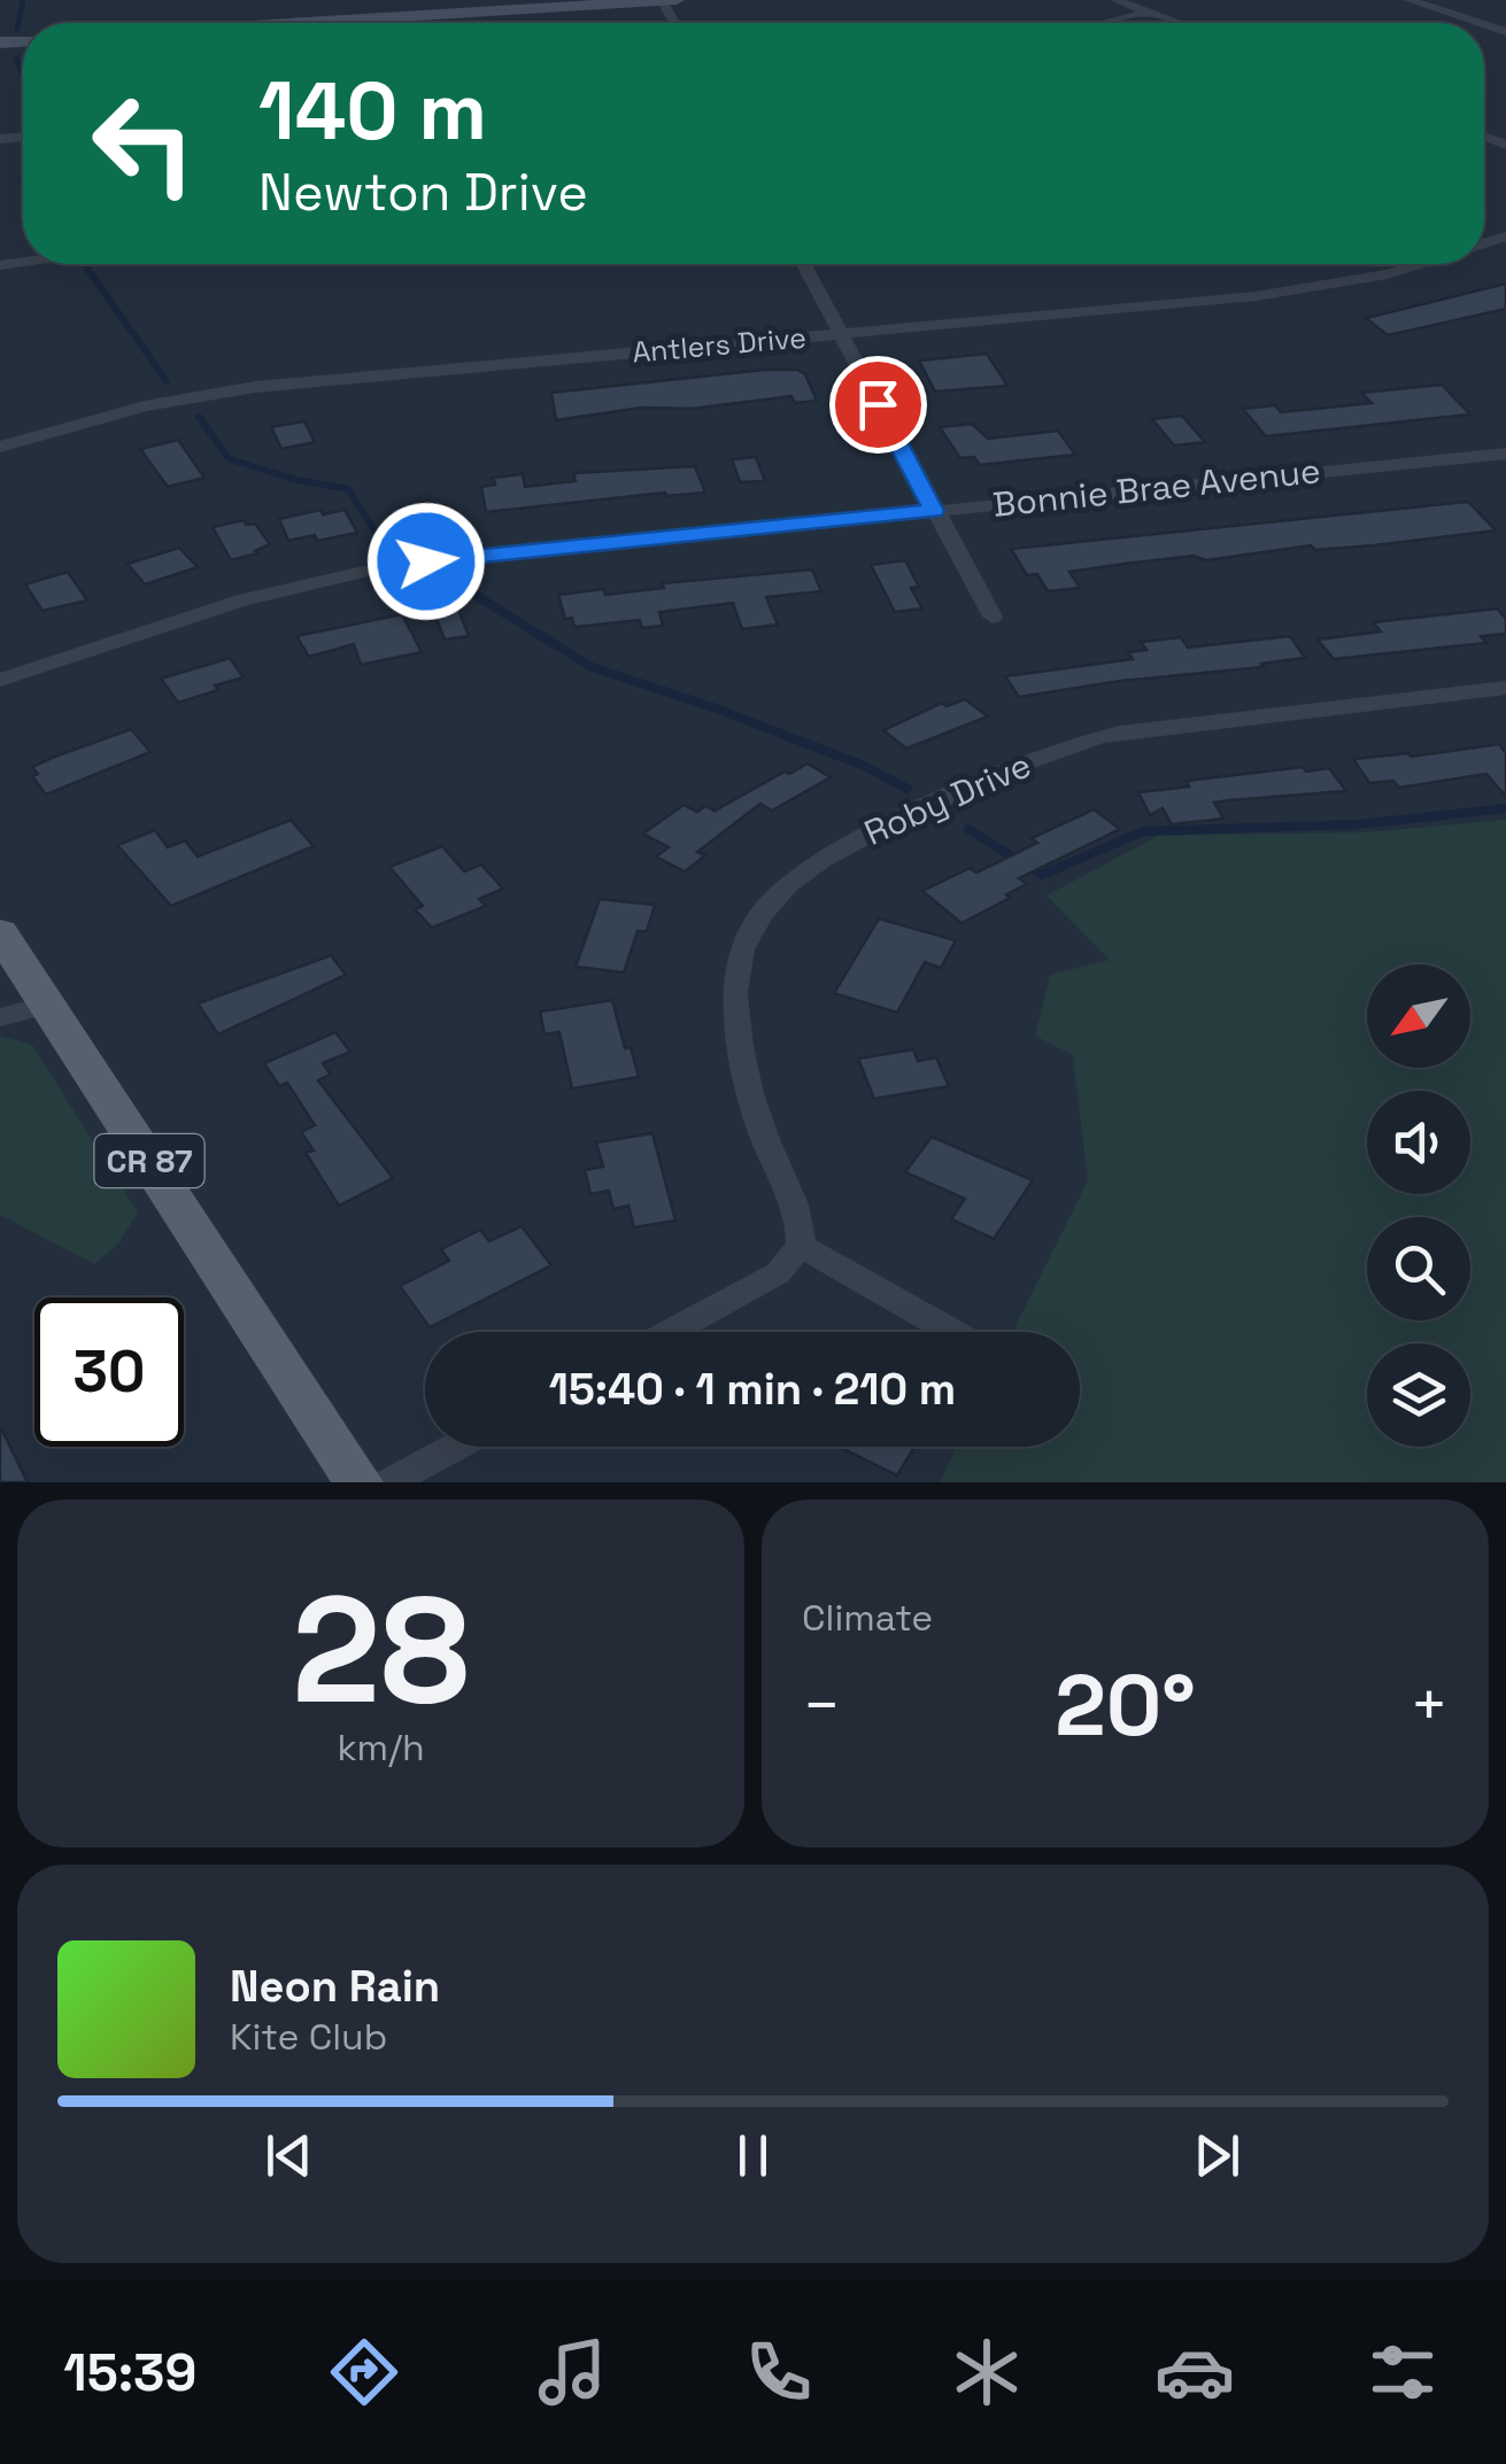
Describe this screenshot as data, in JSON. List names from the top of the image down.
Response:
{
  "streets": {
    "main road": ["CR 87"],
    "street": ["Antlers Drive", "Bonnie Brae Avenue", "Roby Drive"]
  },
  "north": "bottom left",
  "page": {
    "turn": ["140 m", "Newton Drive"],
    "limit": "30",
    "trip": "15:40 · 1 min · 210 m",
    "tile": [
      ["28", "km/h"],
      "Climate"
    ],
    "heat": ["−", "20°", "+"],
    "song": ["Neon Rain", "Kite Club"],
    "tabs": "15:39"
  }
}
